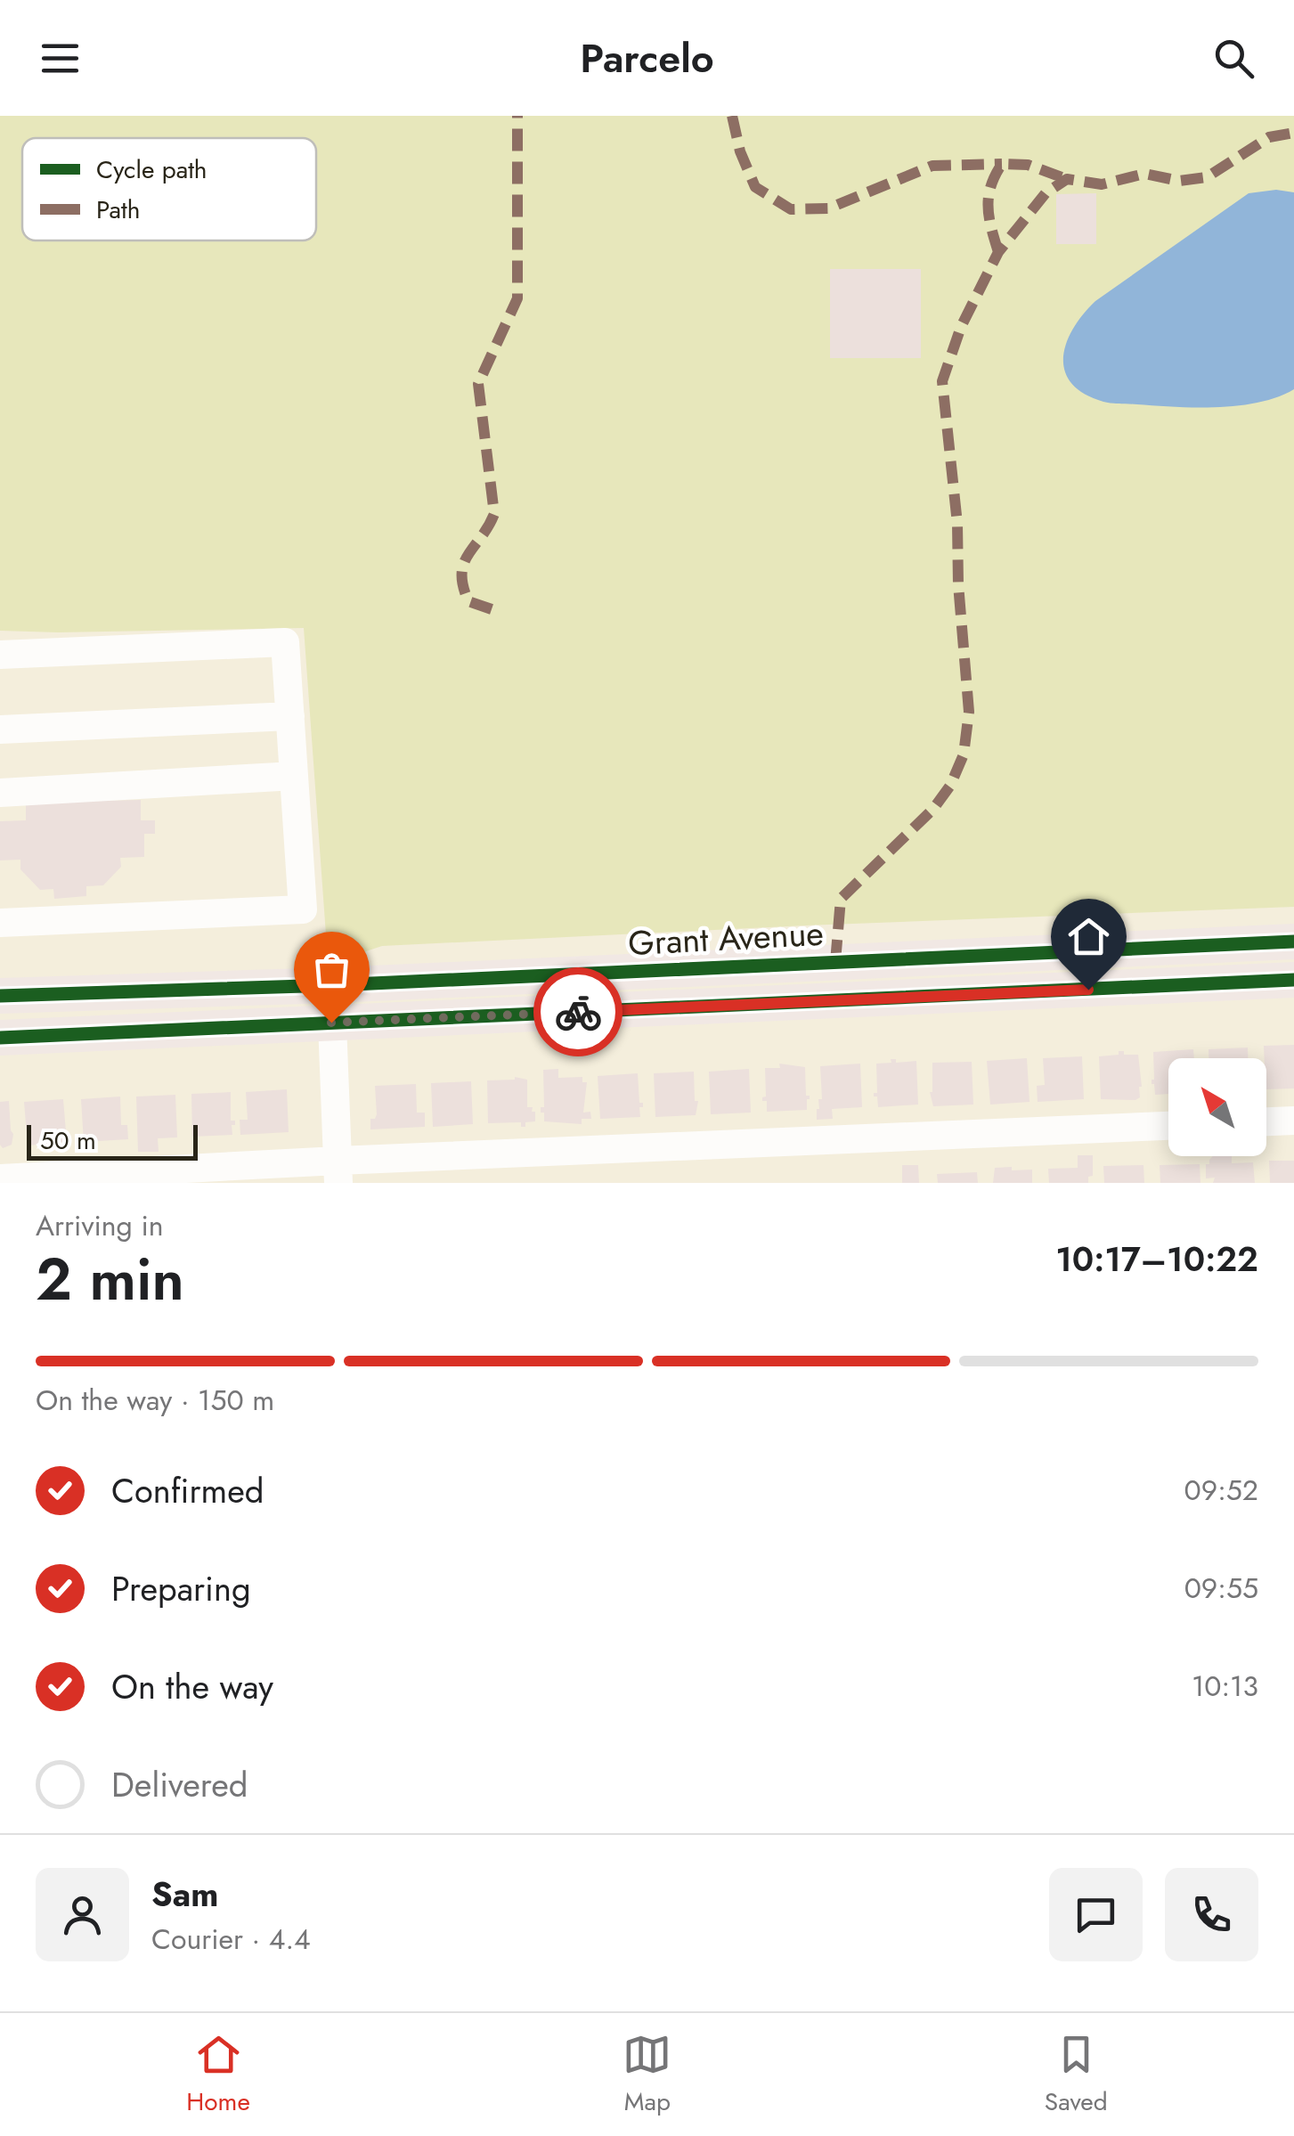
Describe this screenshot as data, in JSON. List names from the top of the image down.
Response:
{
  "streets": {
    "main road": ["Grant Avenue"]
  },
  "legend": ["Cycle path", "Path"],
  "scale_bar": "50 m",
  "north": "top left",
  "page": {
    "header": "Parcelo",
    "scale": "50 m",
    "heading": ["2 min", "Arriving in", "10:17–10:22"],
    "panel": ["Sam", "Courier · 4.4"],
    "bar": "On the way · 150 m",
    "list": [
      ["Confirmed", "09:52"],
      ["Preparing", "09:55"],
      ["On the way", "10:13"],
      "Delivered"
    ],
    "tabs": ["Home", "Map", "Saved"]
  }
}
